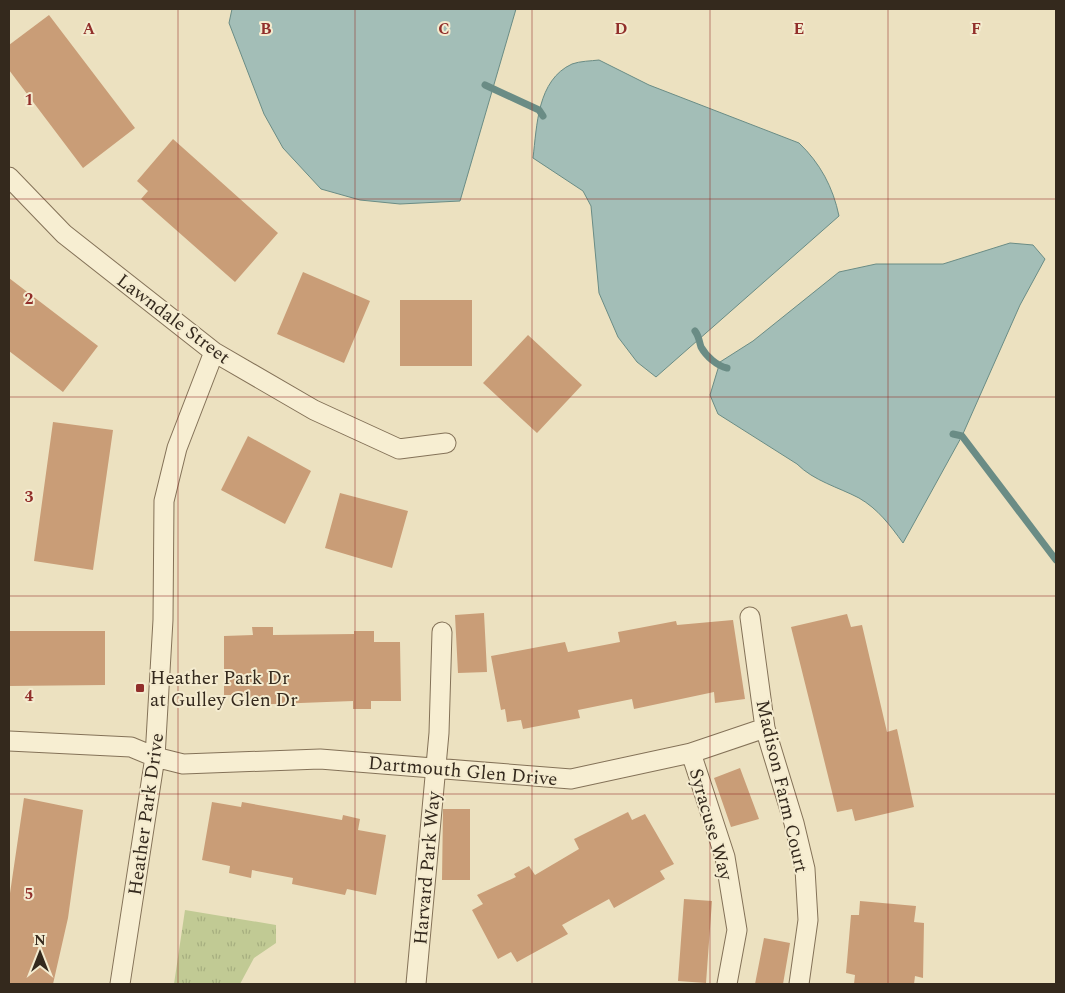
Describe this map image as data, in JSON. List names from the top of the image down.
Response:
{
  "streets": {
    "street": [
      "Lawndale Street",
      "Dartmouth Glen Drive",
      "Madison Farm Court",
      "Heather Park Drive",
      "Syracuse Way",
      "Harvard Park Way"
    ]
  },
  "crossings": [
    ["Lawndale Street", "Heather Park Drive"],
    ["Dartmouth Glen Drive", "Madison Farm Court"],
    ["Dartmouth Glen Drive", "Heather Park Drive"],
    ["Dartmouth Glen Drive", "Syracuse Way"],
    ["Dartmouth Glen Drive", "Harvard Park Way"]
  ],
  "places": {
    "transit": ["Heather Park Dr at Gulley Glen Dr"]
  },
  "north": "top",
  "grid": {
    "columns": [
      "A",
      "B",
      "C",
      "D",
      "E",
      "F"
    ],
    "rows": [
      "1",
      "2",
      "3",
      "4",
      "5"
    ]
  }
}
